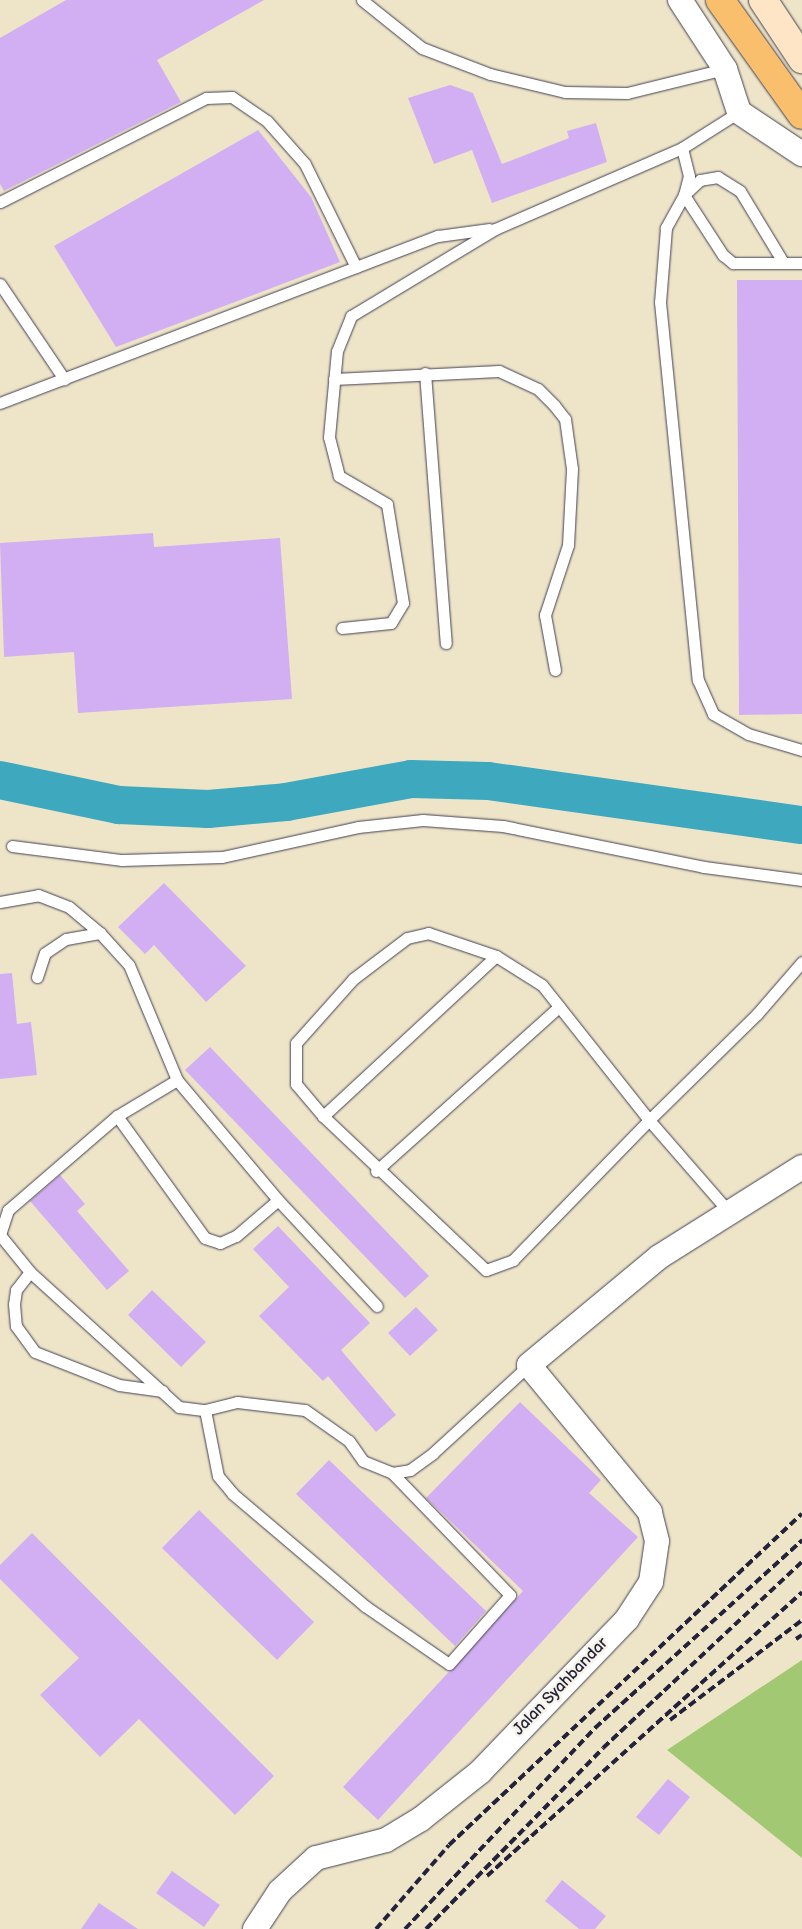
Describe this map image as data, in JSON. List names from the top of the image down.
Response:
{
  "streets": {
    "street": ["Jalan Syahbandar"]
  }
}
